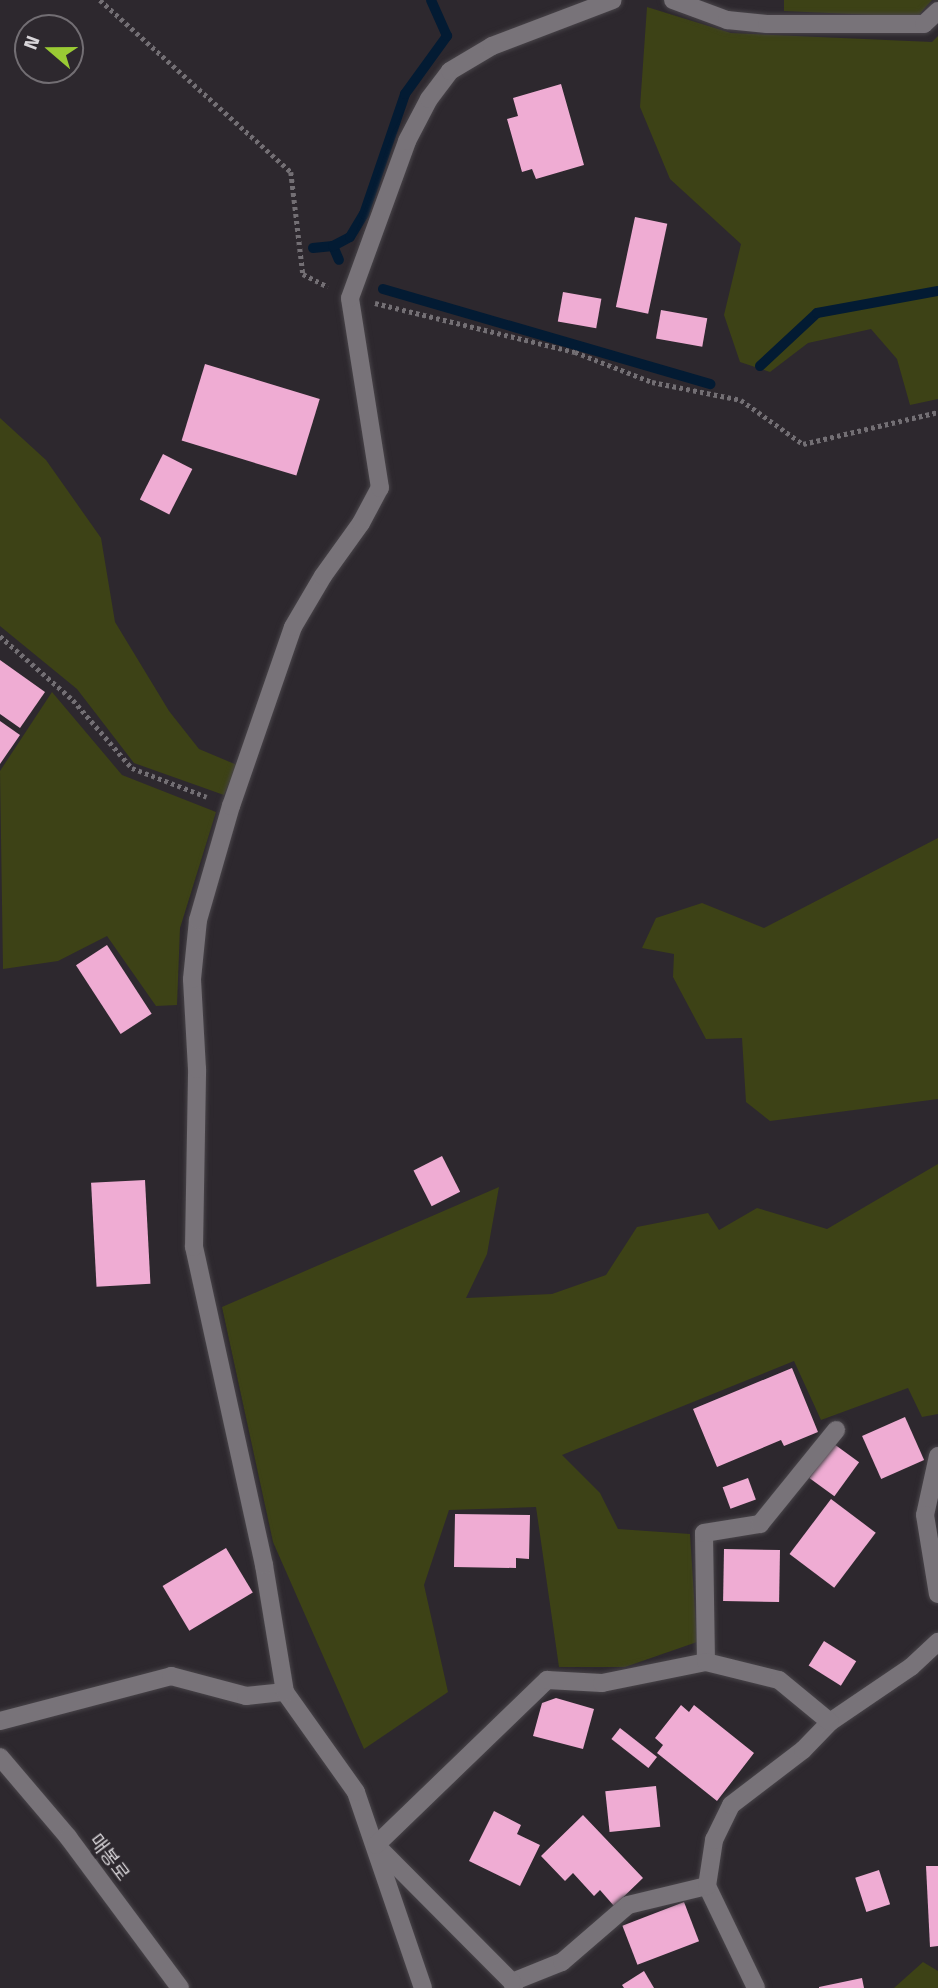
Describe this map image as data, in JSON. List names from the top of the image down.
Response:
{
  "streets": {
    "street": ["매봉로"]
  },
  "north": "left"
}
